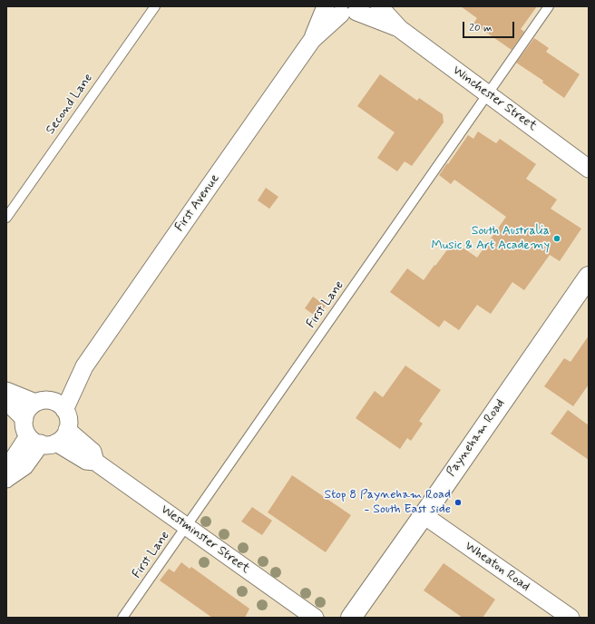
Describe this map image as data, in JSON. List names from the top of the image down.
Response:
{
  "streets": {
    "main road": ["Payneham Road"],
    "street": [
      "Winchester Street",
      "First Avenue",
      "Westminster Street",
      "Wheaton Road"
    ],
    "lane": ["Second Lane", "First Lane"]
  },
  "crossings": [
    ["Winchester Street", "First Avenue"],
    ["Winchester Street", "First Lane"],
    ["First Avenue", "Westminster Street"],
    ["First Lane", "Westminster Street"],
    ["Payneham Road", "Wheaton Road"]
  ],
  "places": ["South Australia Music & Art Academy", "Stop 8 Payneham Road - South East side"],
  "scale_bar": "20 m"
}
